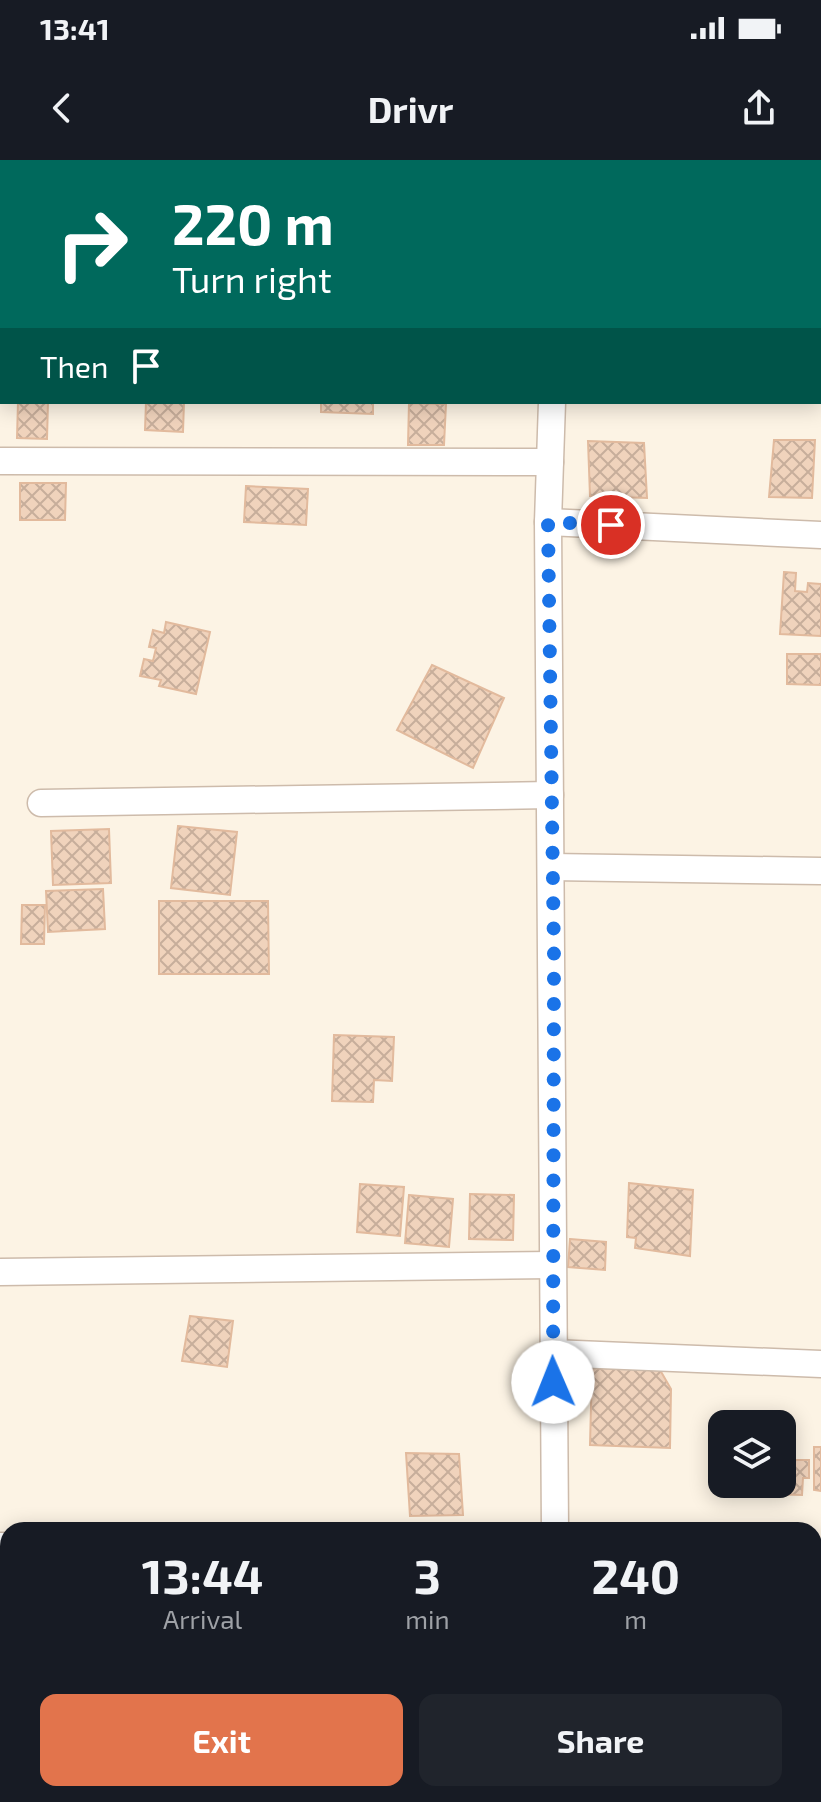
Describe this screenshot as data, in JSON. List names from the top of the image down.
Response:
{
  "page": {
    "status": "13:41",
    "header": "Drivr",
    "turn": ["220 m", "Turn right"],
    "then": "Then",
    "eta": [
      "13:44",
      "Arrival",
      "3",
      "min",
      "240",
      "m"
    ],
    "buttons": ["Exit", "Share"]
  }
}
